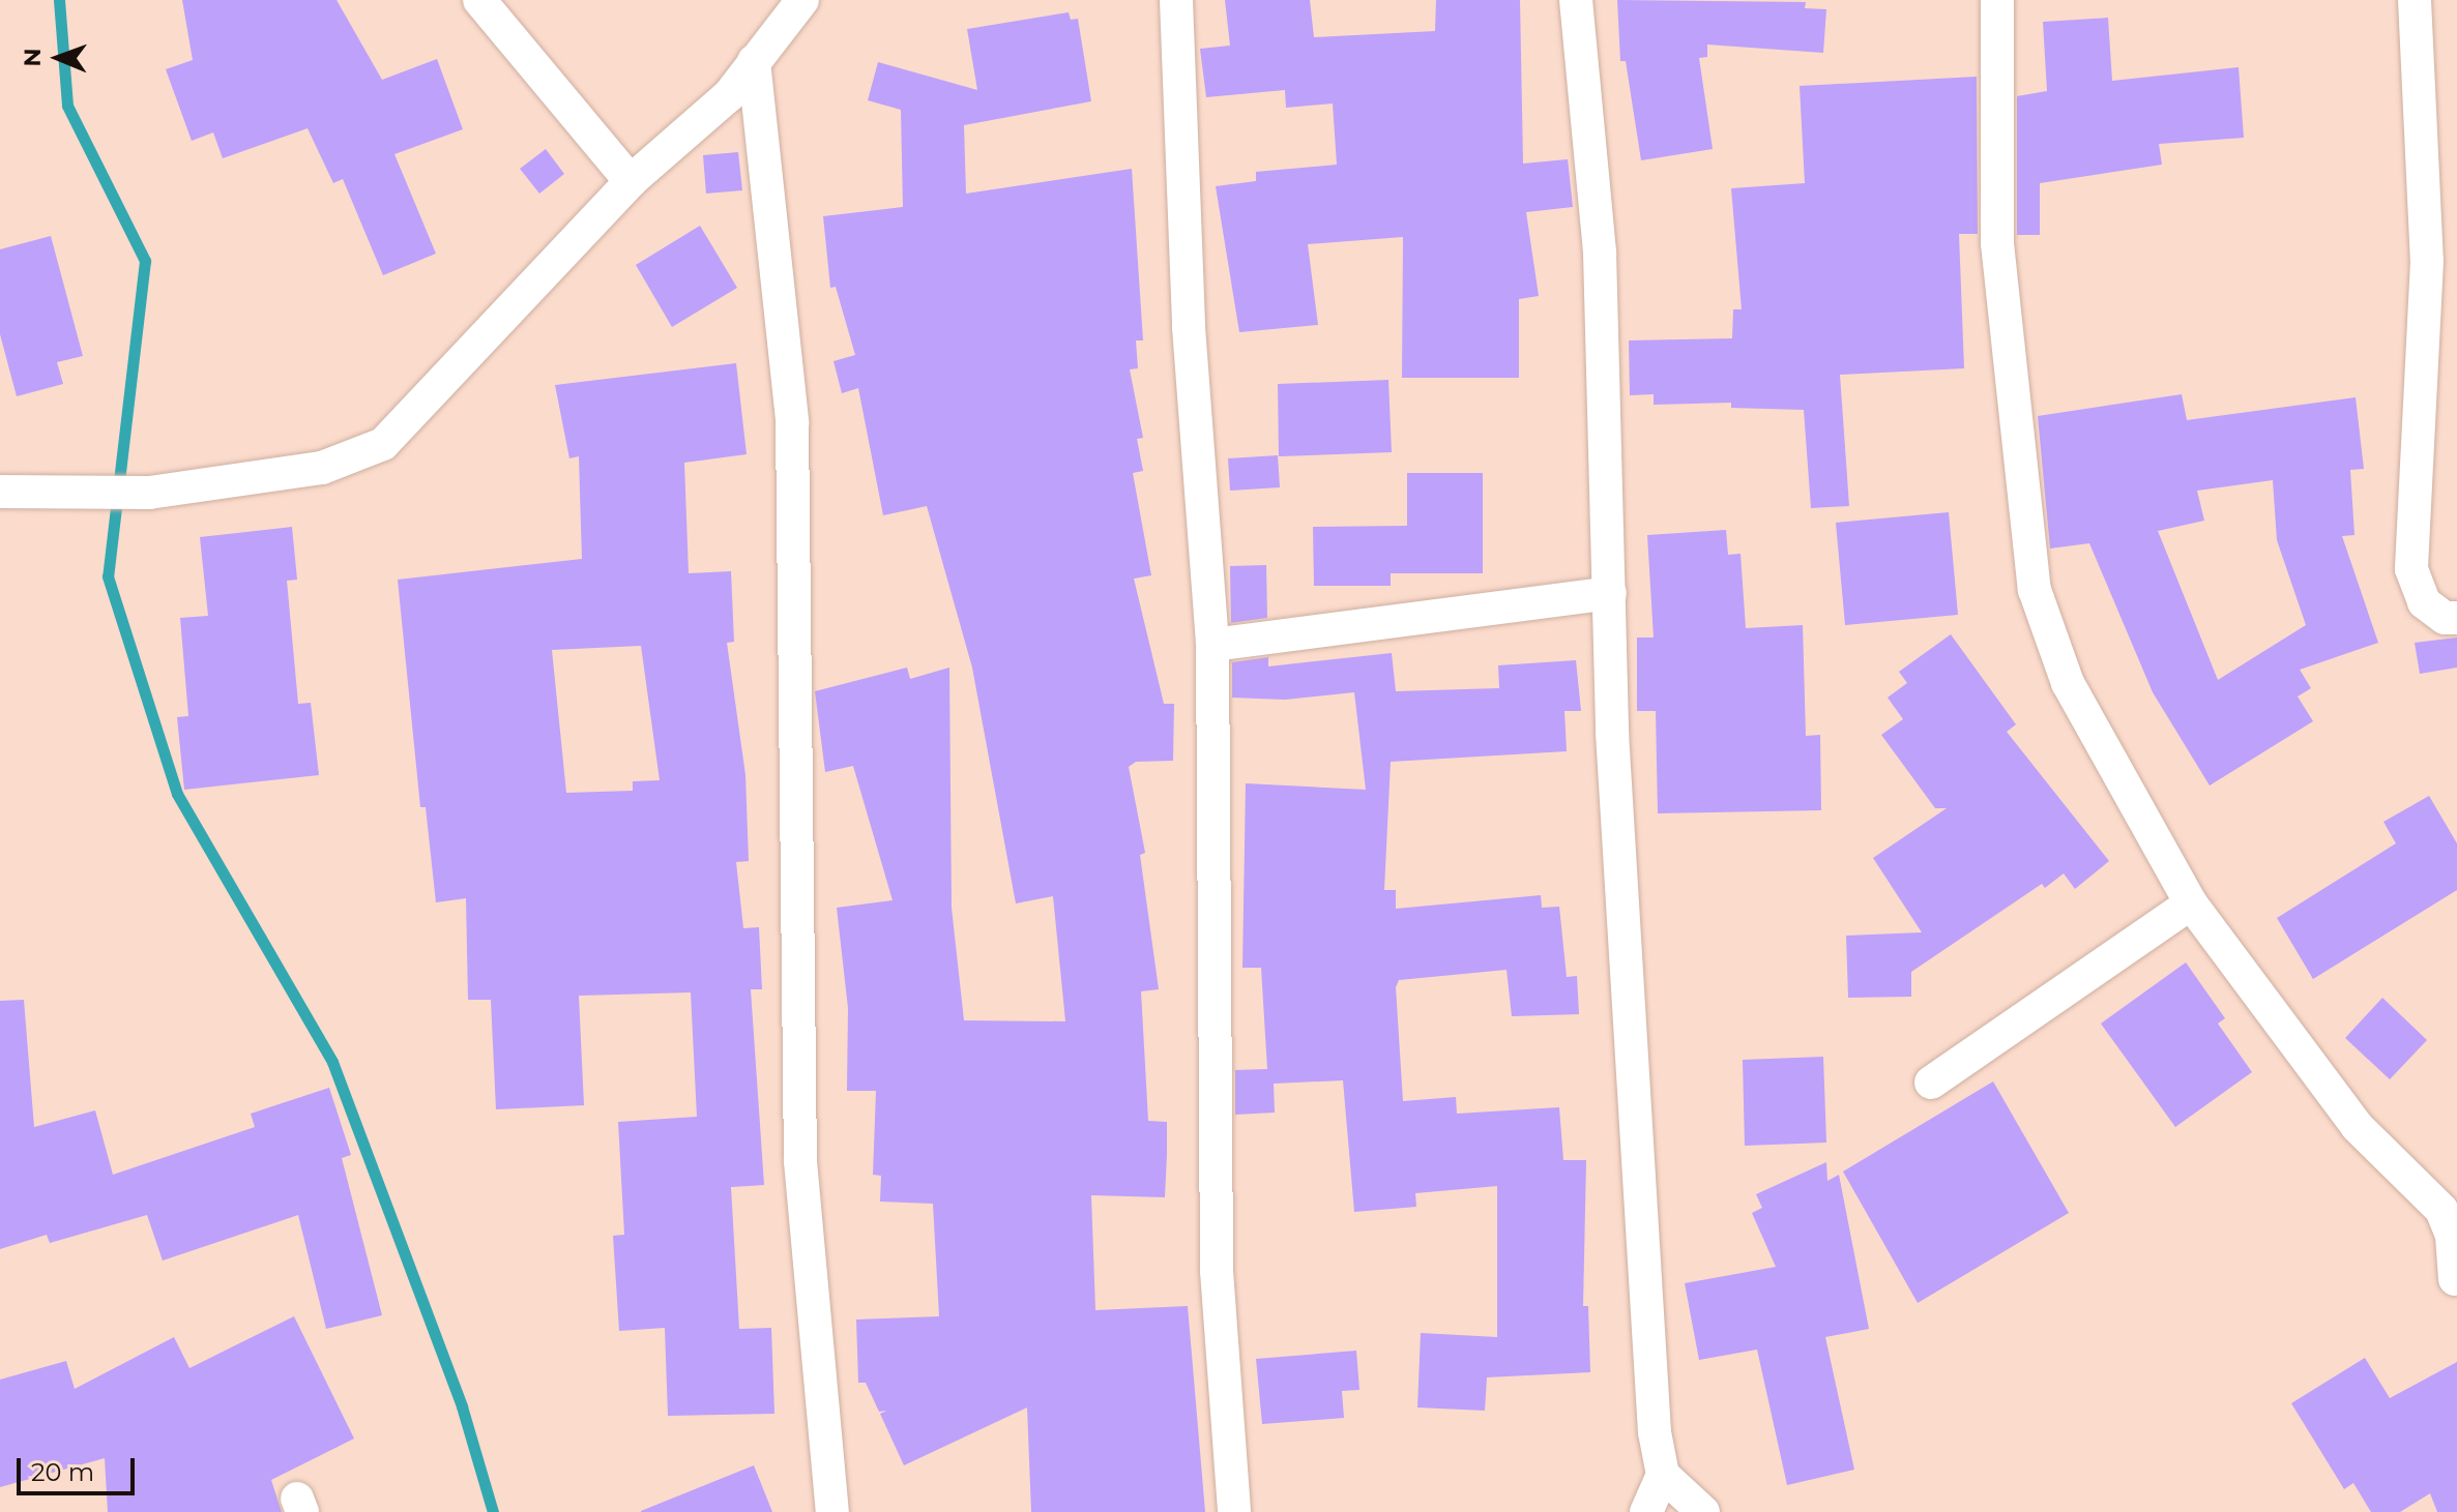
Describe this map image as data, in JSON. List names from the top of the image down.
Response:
{
  "scale_bar": "20 m",
  "north": "left"
}
